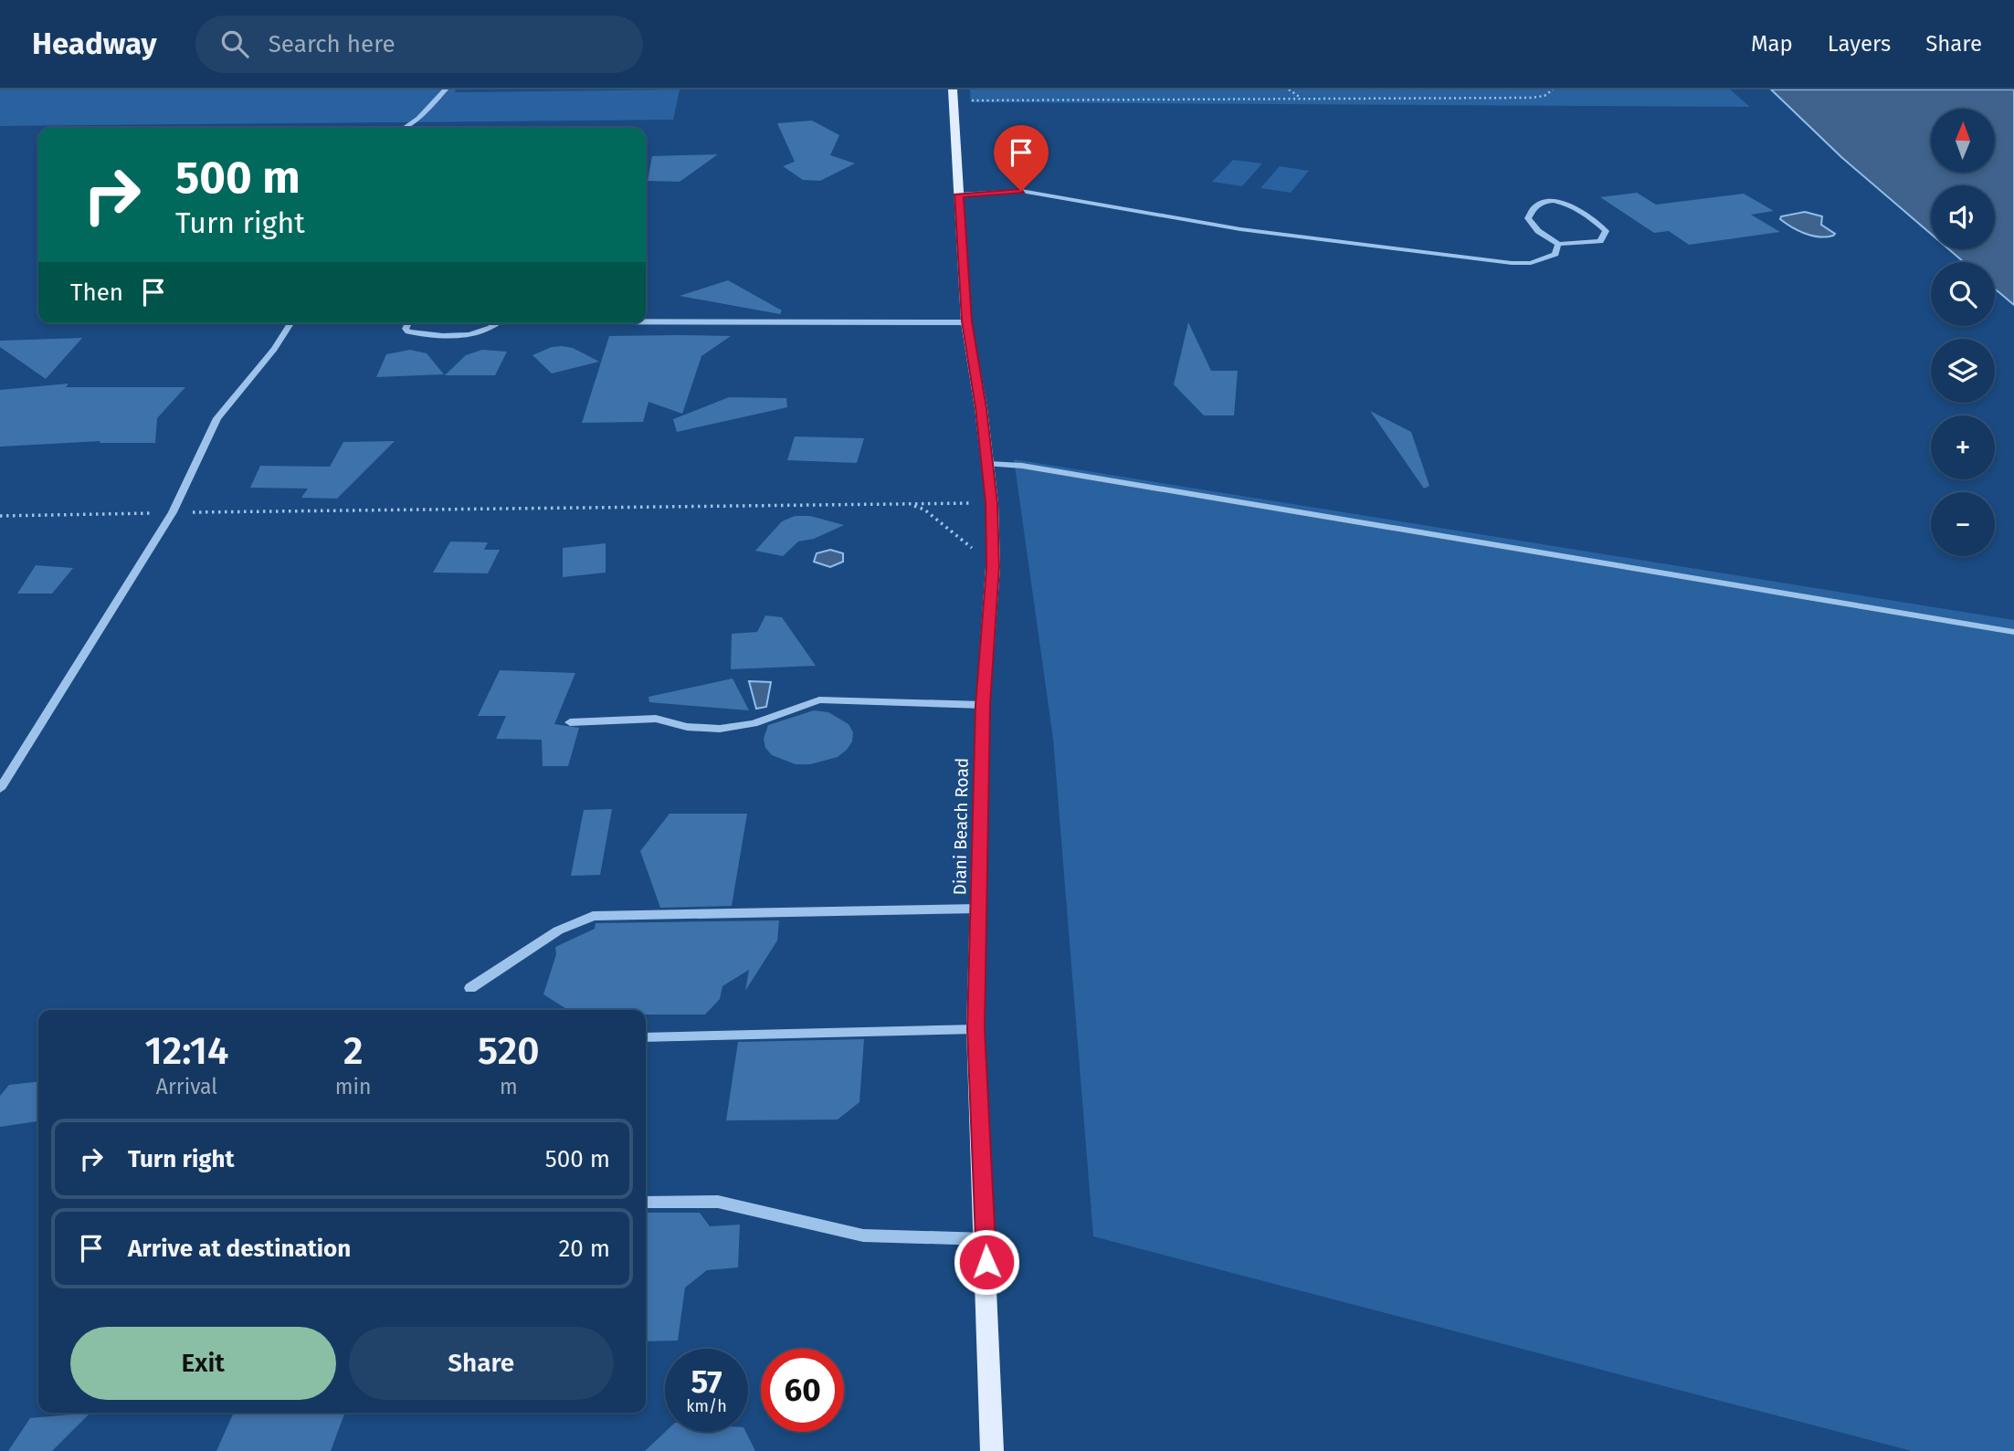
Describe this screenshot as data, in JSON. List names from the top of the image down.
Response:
{
  "streets": {
    "main road": ["Diani Beach Road"]
  },
  "north": "top",
  "page": {
    "header": "Headway",
    "search": "Search here",
    "nav": ["Map", "Layers", "Share"],
    "map_buttons": ["+", "−"],
    "turn": ["500 m", "Turn right"],
    "then": "Then",
    "eta": [
      "12:14",
      "Arrival",
      "2",
      "min",
      "520",
      "m"
    ],
    "list": [
      {
        "name": "Turn right",
        "value": "500 m"
      },
      {
        "name": "Arrive at destination",
        "value": "20 m"
      }
    ],
    "buttons": ["Exit", "Share"],
    "speed": "57 km/h",
    "limit": "60"
  }
}
